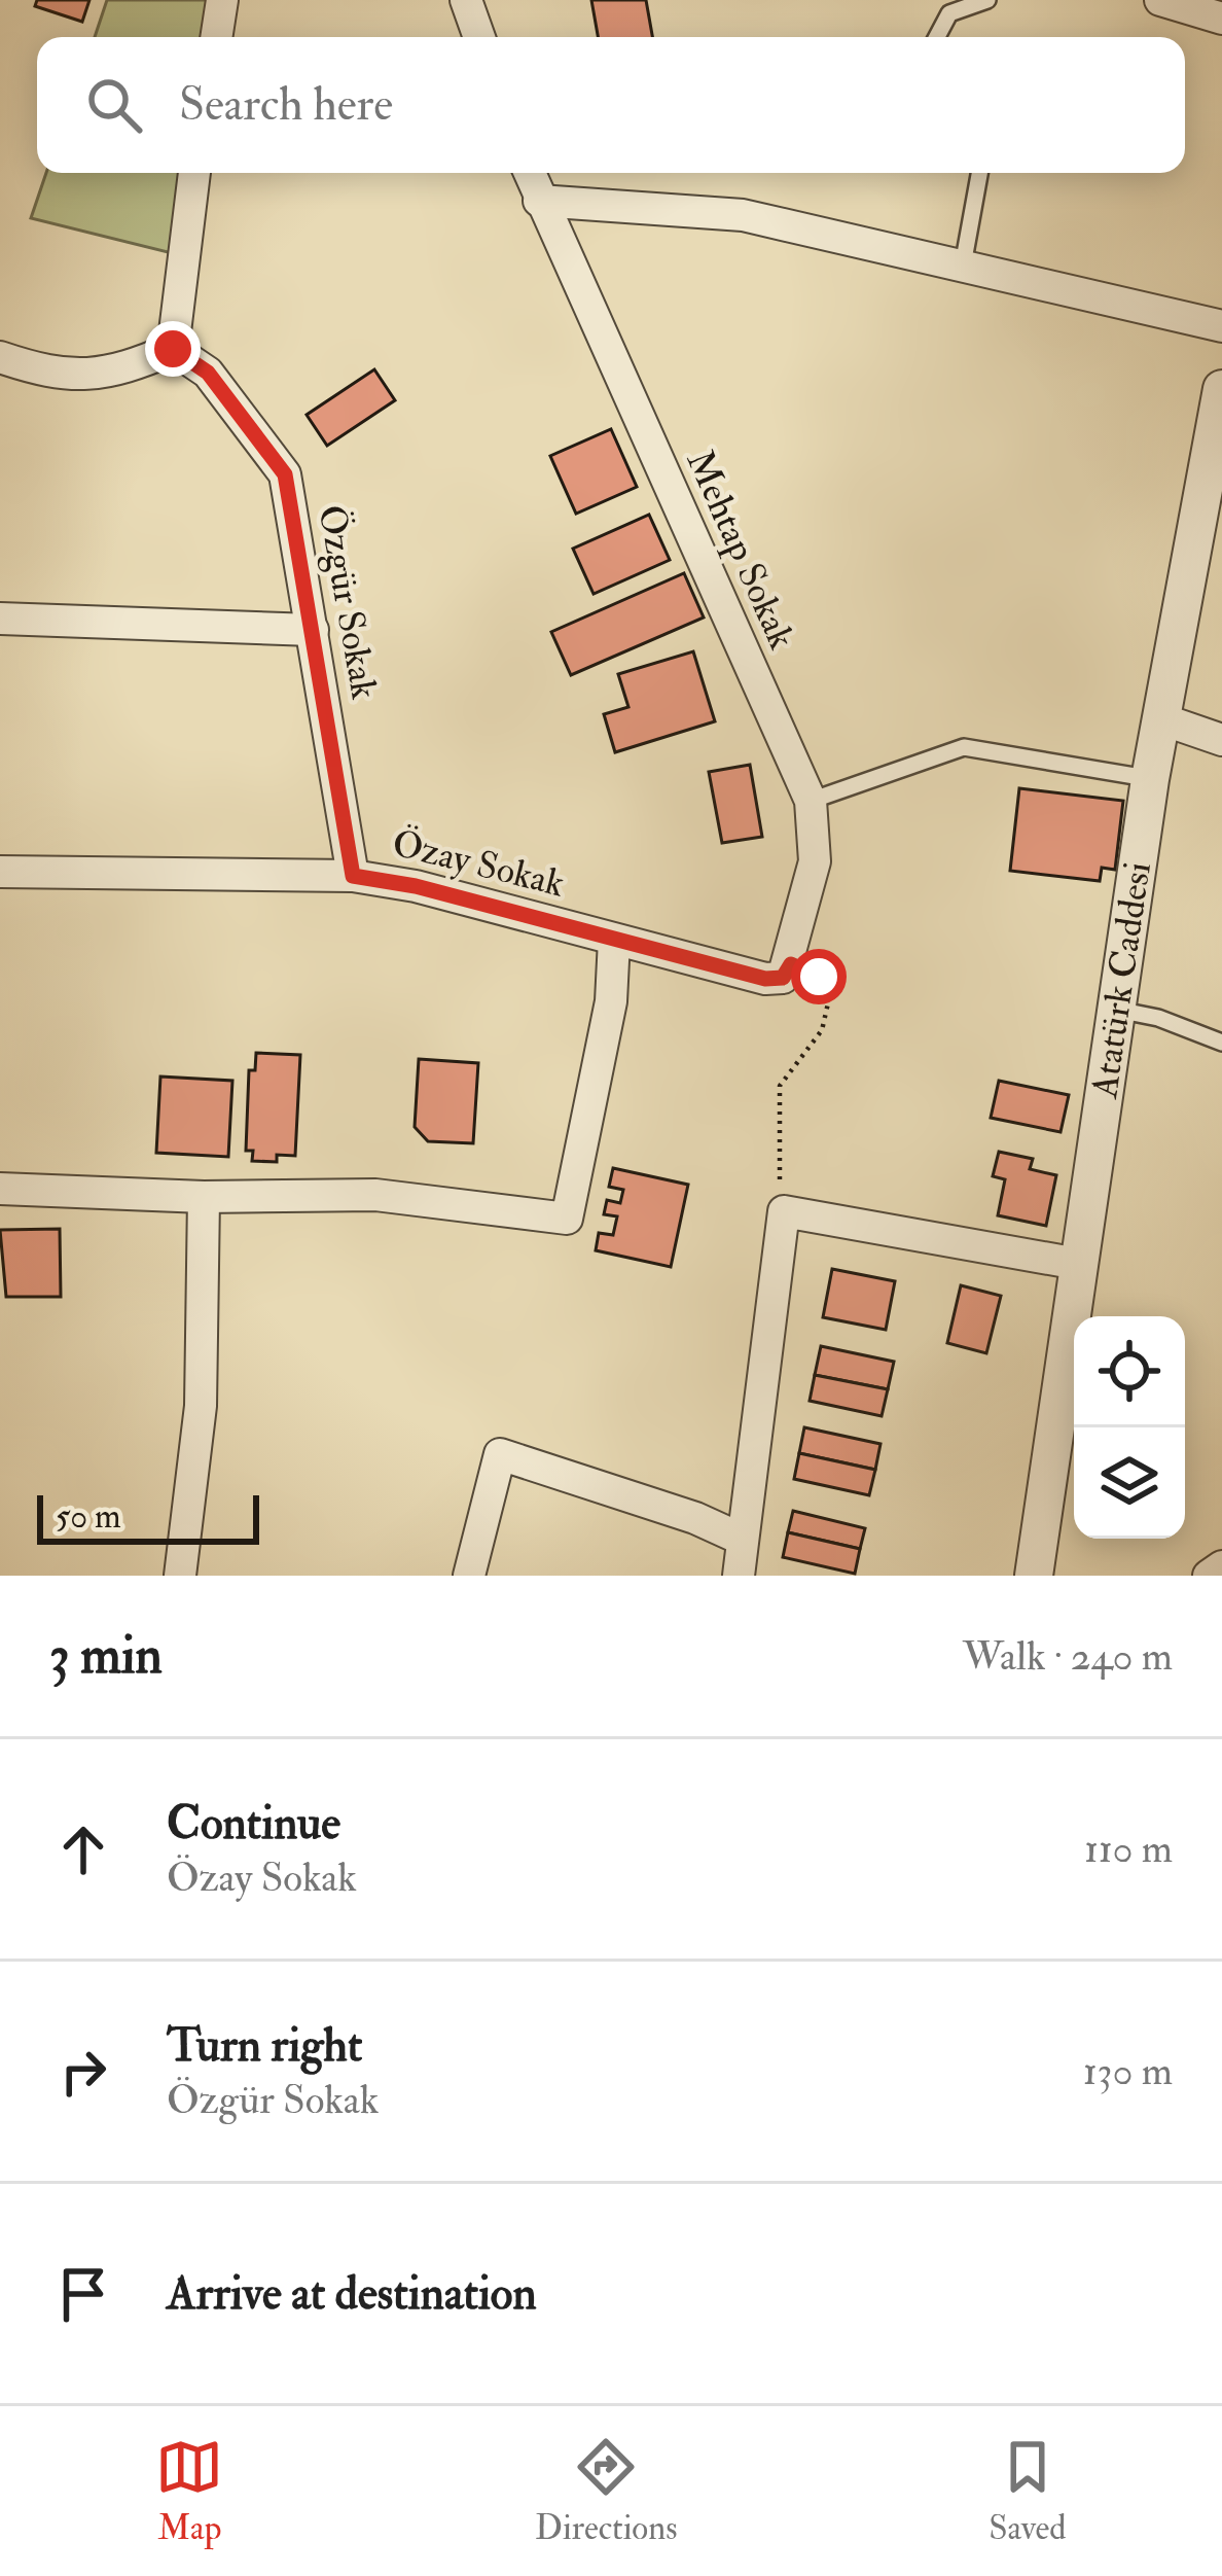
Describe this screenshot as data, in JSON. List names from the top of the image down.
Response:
{
  "streets": {
    "street": [
      "Mehtap Sokak",
      "Özgür Sokak",
      "Özay Sokak",
      "Atatürk Caddesi"
    ]
  },
  "crossings": [
    ["Mehtap Sokak", "Özay Sokak"],
    ["Özgür Sokak", "Özay Sokak"]
  ],
  "scale_bar": "50 m",
  "page": {
    "search": "Search here",
    "scale": "50 m",
    "heading": ["3 min", "Walk · 240 m"],
    "list": [
      ["Continue", "Özay Sokak", "110 m"],
      ["Turn right", "Özgür Sokak", "130 m"],
      "Arrive at destination"
    ],
    "nav": ["Map", "Directions", "Saved"]
  }
}
